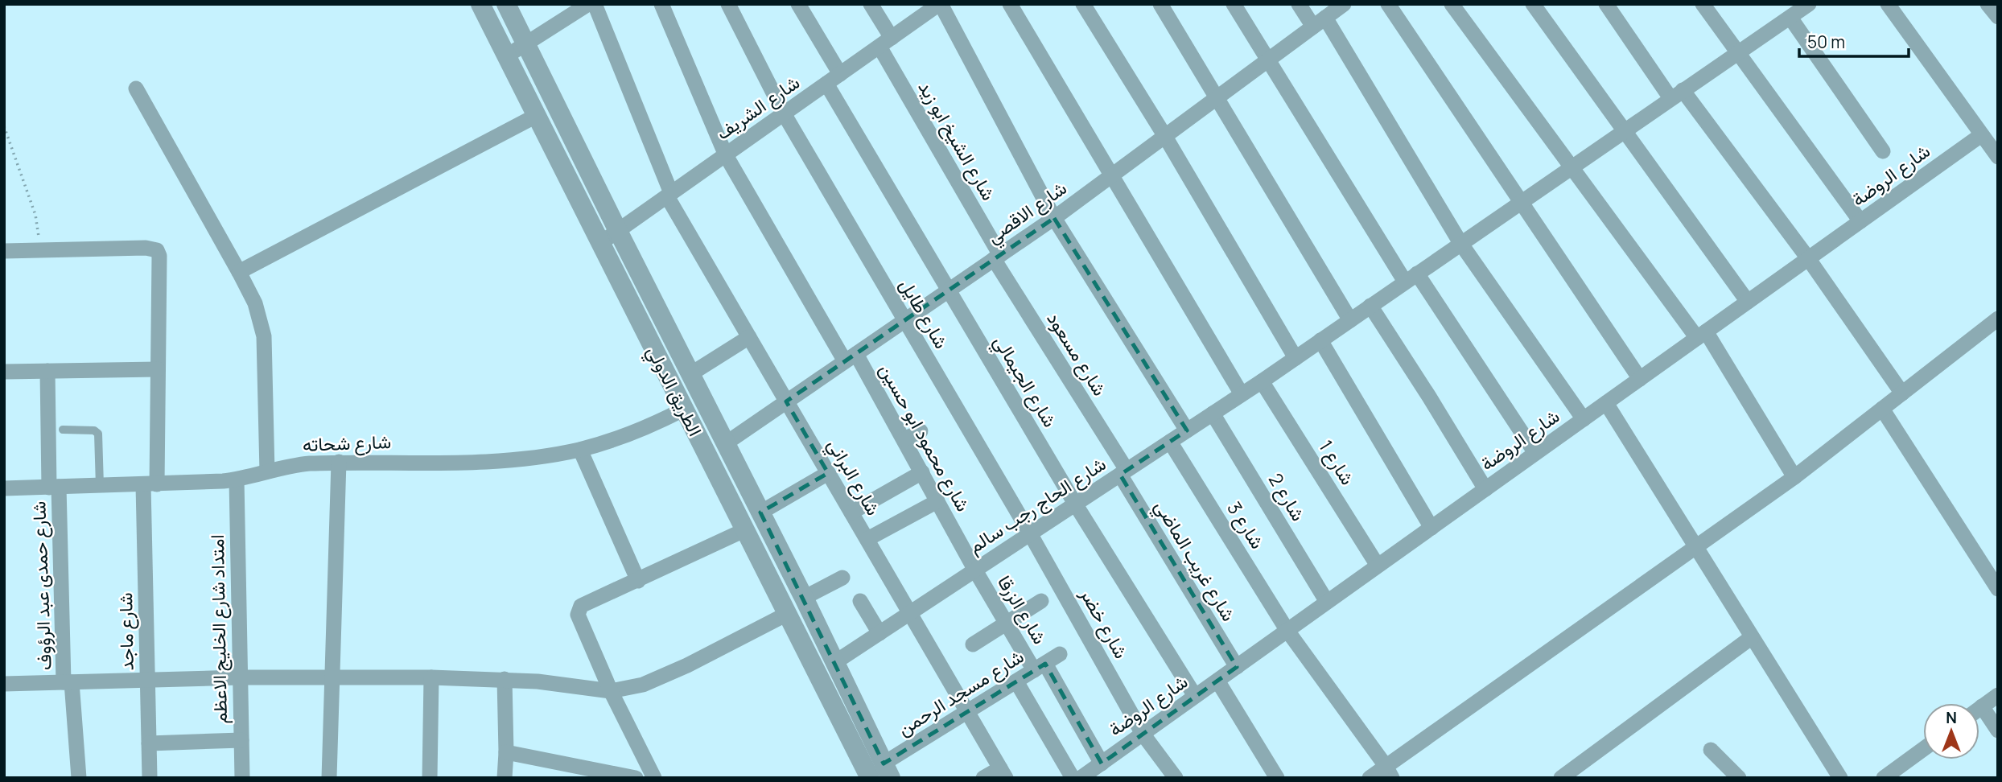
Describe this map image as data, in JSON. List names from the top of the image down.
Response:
{
  "streets": {
    "street": [
      "شارع الشريف",
      "شارع الشيخ ابو زيد",
      "شارع الروضة",
      "شارع الاقصي",
      "شارع طايل",
      "شارع مسعود",
      "شارع الجيمالي",
      "الطريق الدولي",
      "شارع محمود ابو حسين",
      "شارع شحاته",
      "شارع 1",
      "شارع البراني",
      "شارع 2",
      "شارع الحاج رجب سالم",
      "شارع 3",
      "شارع غريب الماضي",
      "شارع حمدى عبد الرؤوف",
      "شارع الزرقا",
      "شارع خضر",
      "امتداد شارع الخليج الاعظم",
      "شارع ماجد",
      "شارع مسجد الرحمن"
    ]
  },
  "crossings": [
    ["شارع الشريف", "شارع الشيخ ابو زيد"],
    ["شارع الشريف", "شارع طايل"],
    ["شارع الشريف", "شارع الجيمالي"],
    ["شارع الشريف", "الطريق الدولي"],
    ["شارع الشريف", "شارع محمود ابو حسين"],
    ["شارع الشريف", "شارع البراني"],
    ["شارع الشيخ ابو زيد", "شارع الاقصي"],
    ["شارع الشيخ ابو زيد", "شارع مسعود"],
    ["شارع الروضة", "شارع الجيمالي"],
    ["شارع الروضة", "شارع 1"],
    ["شارع الروضة", "شارع 2"],
    ["شارع الروضة", "شارع 3"],
    ["شارع الروضة", "شارع غريب الماضي"],
    ["شارع الروضة", "شارع الزرقا"],
    ["شارع الروضة", "شارع خضر"],
    ["شارع الاقصي", "شارع طايل"],
    ["شارع الاقصي", "شارع مسعود"],
    ["شارع الاقصي", "شارع الجيمالي"],
    ["شارع الاقصي", "الطريق الدولي"],
    ["شارع الاقصي", "شارع محمود ابو حسين"],
    ["شارع الاقصي", "شارع البراني"],
    ["شارع طايل", "شارع الحاج رجب سالم"],
    ["شارع طايل", "شارع خضر"],
    ["شارع مسعود", "شارع الحاج رجب سالم"],
    ["شارع مسعود", "شارع غريب الماضي"],
    ["شارع الجيمالي", "شارع الحاج رجب سالم"],
    ["الطريق الدولي", "شارع شحاته"],
    ["الطريق الدولي", "شارع الحاج رجب سالم"],
    ["الطريق الدولي", "شارع مسجد الرحمن"],
    ["شارع محمود ابو حسين", "شارع الحاج رجب سالم"],
    ["شارع محمود ابو حسين", "شارع الزرقا"],
    ["شارع شحاته", "شارع حمدى عبد الرؤوف"],
    ["شارع شحاته", "امتداد شارع الخليج الاعظم"],
    ["شارع شحاته", "شارع ماجد"],
    ["شارع 1", "شارع الحاج رجب سالم"],
    ["شارع البراني", "شارع الحاج رجب سالم"],
    ["شارع البراني", "شارع مسجد الرحمن"],
    ["شارع 2", "شارع الحاج رجب سالم"],
    ["شارع الحاج رجب سالم", "شارع 3"],
    ["شارع الحاج رجب سالم", "شارع غريب الماضي"],
    ["شارع الحاج رجب سالم", "شارع الزرقا"],
    ["شارع الحاج رجب سالم", "شارع خضر"],
    ["شارع الزرقا", "شارع مسجد الرحمن"]
  ],
  "scale_bar": "50 m",
  "north": "top"
}
